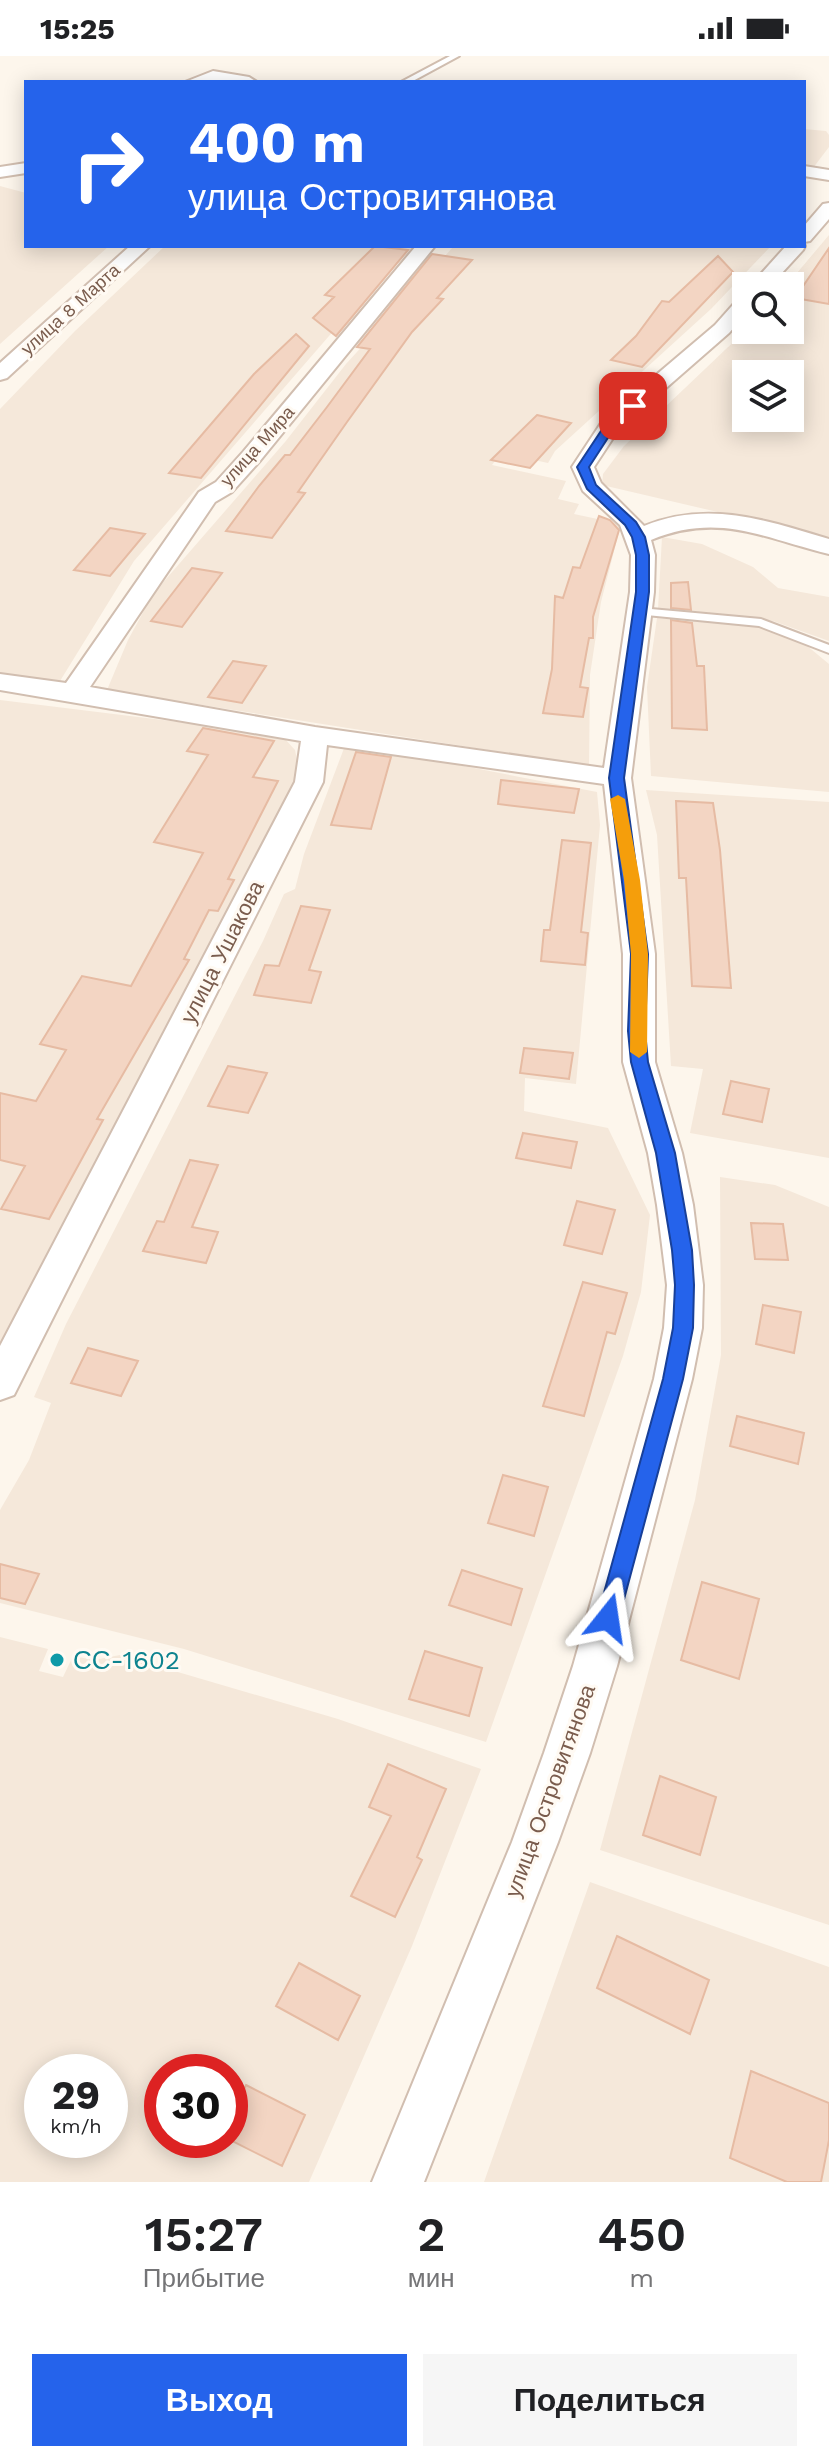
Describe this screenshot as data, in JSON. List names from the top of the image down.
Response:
{
  "streets": {
    "street": [
      "улица 8 Марта",
      "улица Мира",
      "улица Ушакова",
      "улица Островитянова"
    ]
  },
  "places": ["СС-1602"],
  "page": {
    "status": "15:25",
    "turn": ["400 m", "улица Островитянова"],
    "speed": "29 km/h",
    "limit": "30",
    "eta": [
      "15:27",
      "Прибытие",
      "2",
      "мин",
      "450",
      "m"
    ],
    "buttons": ["Выход", "Поделиться"]
  }
}
